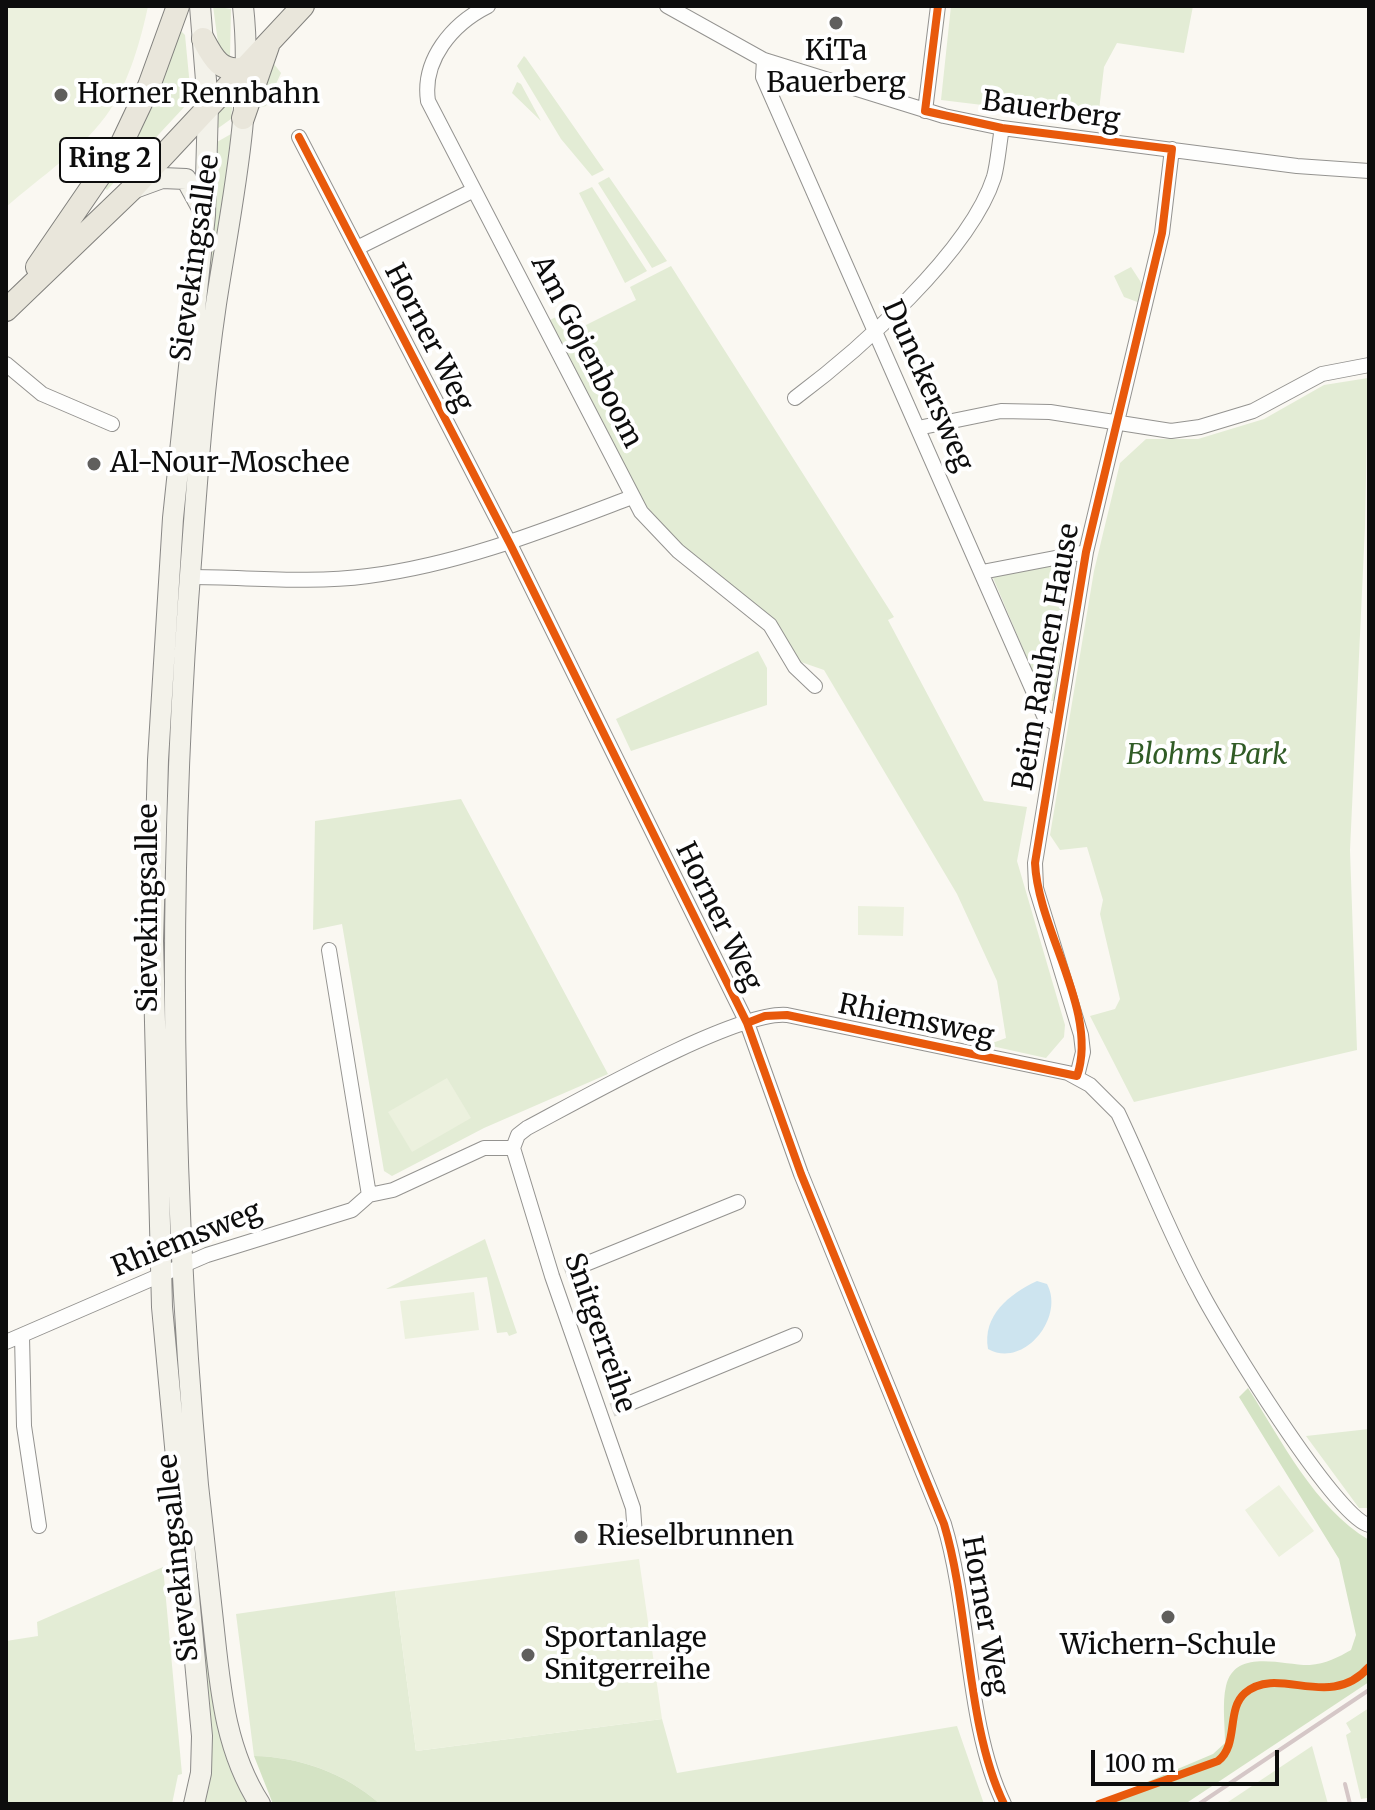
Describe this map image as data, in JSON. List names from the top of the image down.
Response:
{
  "streets": {
    "main road": ["Ring 2", "Sievekingsallee"],
    "street": [
      "Bauerberg",
      "Horner Weg",
      "Am Gojenboom",
      "Dunckersweg",
      "Beim Rauhen Hause",
      "Rhiemsweg",
      "Snitgerreihe"
    ]
  },
  "crossings": [
    ["Bauerberg", "Dunckersweg"],
    ["Bauerberg", "Beim Rauhen Hause"],
    ["Ring 2", "Sievekingsallee"],
    ["Sievekingsallee", "Rhiemsweg"],
    ["Horner Weg", "Rhiemsweg"],
    ["Dunckersweg", "Beim Rauhen Hause"],
    ["Beim Rauhen Hause", "Rhiemsweg"],
    ["Rhiemsweg", "Snitgerreihe"]
  ],
  "parks": ["Blohms Park"],
  "places": [
    "KiTa Bauerberg",
    "Horner Rennbahn",
    "Al-Nour-Moschee",
    "Rieselbrunnen",
    "Wichern-Schule",
    "Sportanlage Snitgerreihe"
  ],
  "scale_bar": "100 m"
}
